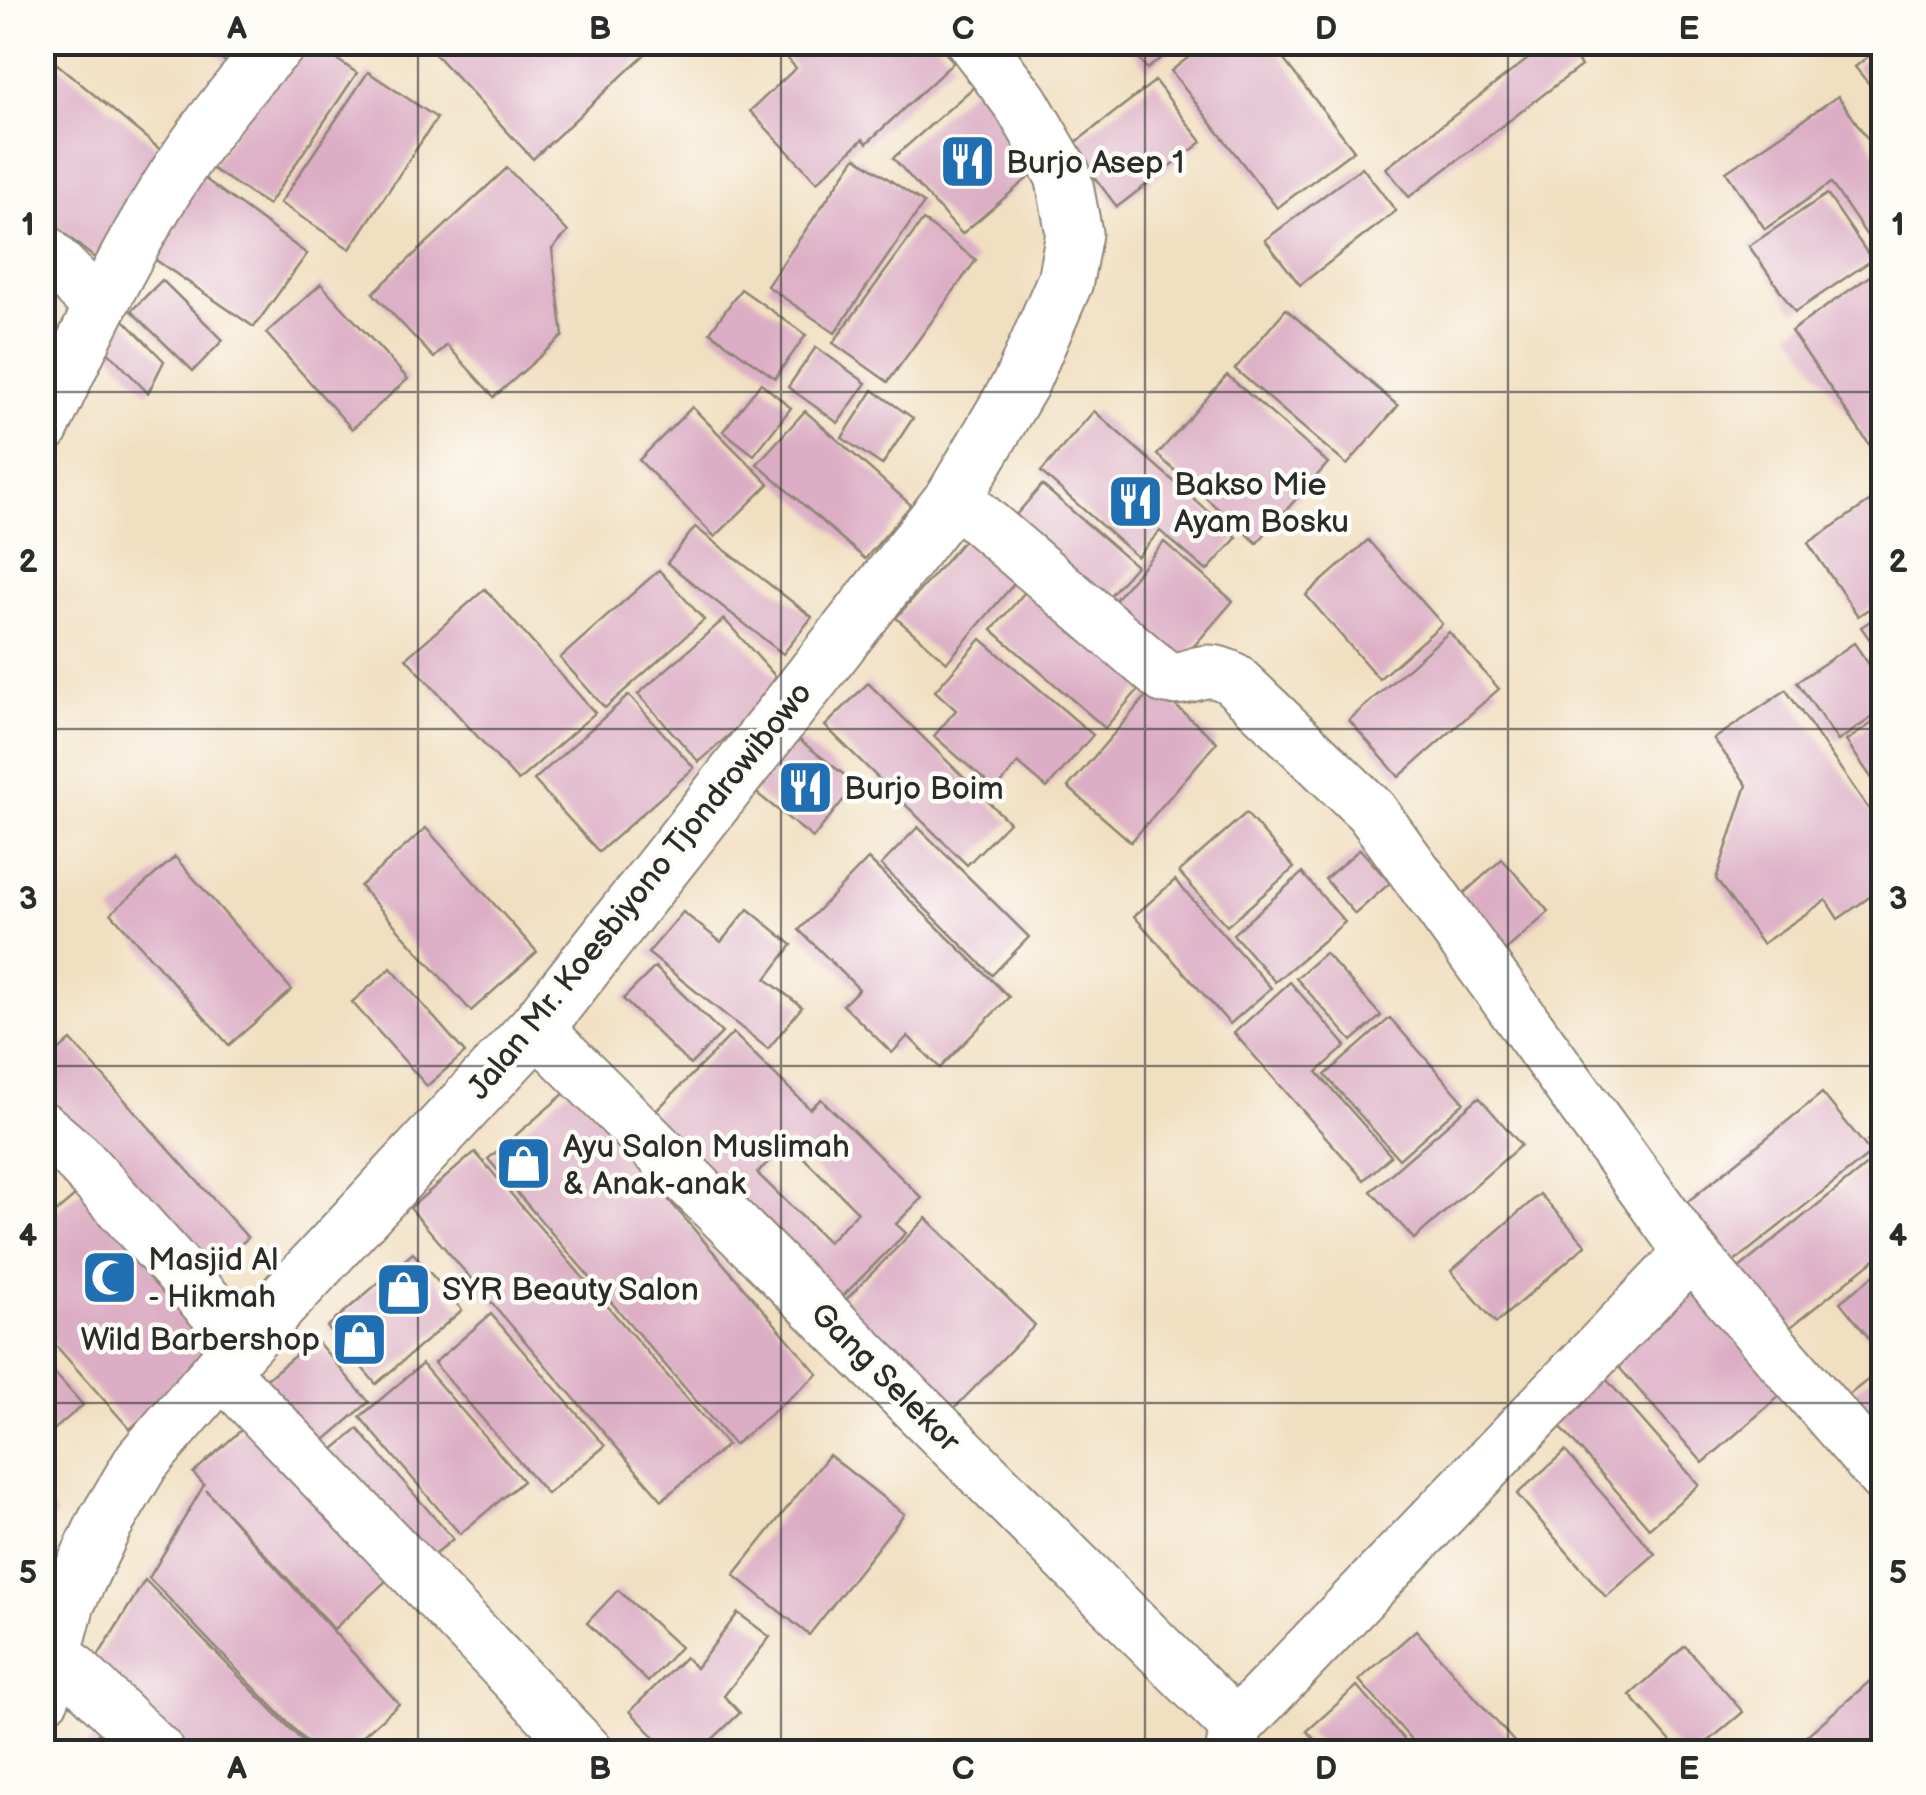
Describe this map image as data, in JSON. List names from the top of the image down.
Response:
{
  "streets": {
    "main road": ["Jalan Mr. Koesbiyono Tjondrowibowo"],
    "street": ["Gang Selekor"]
  },
  "crossings": [
    ["Jalan Mr. Koesbiyono Tjondrowibowo", "Gang Selekor"]
  ],
  "places": {
    "restaurant": ["Burjo Asep 1", "Bakso Mie Ayam Bosku", "Burjo Boim"],
    "shop": ["Ayu Salon Muslimah & Anak-anak", "SYR Beauty Salon", "Wild Barbershop"],
    "mosque": ["Masjid Al - Hikmah"]
  },
  "grid": {
    "columns": [
      "A",
      "B",
      "C",
      "D",
      "E"
    ],
    "rows": [
      "1",
      "2",
      "3",
      "4",
      "5"
    ]
  }
}
